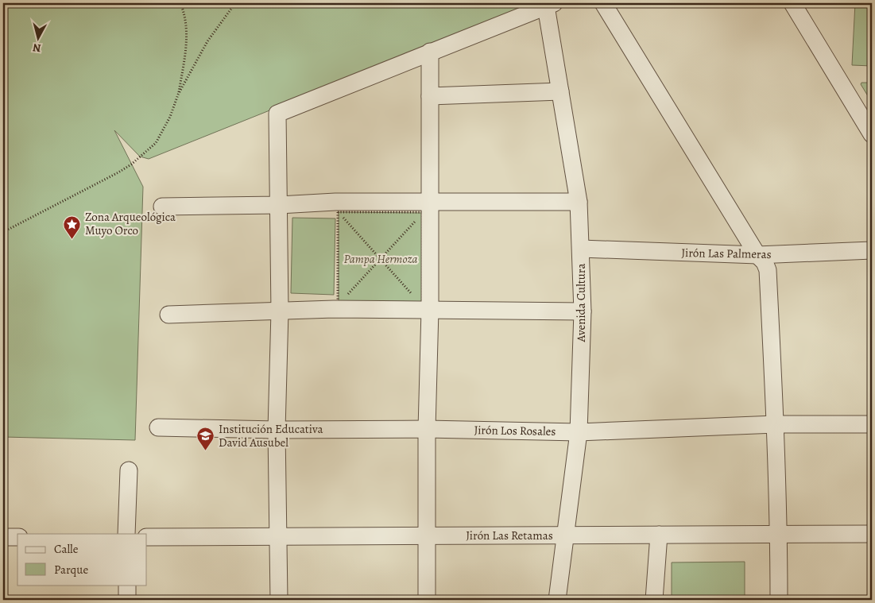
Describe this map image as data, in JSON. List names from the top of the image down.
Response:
{
  "streets": {
    "street": [
      "Jirón Las Palmeras",
      "Avenida Cultura",
      "Jirón Los Rosales",
      "Jirón Las Retamas"
    ]
  },
  "crossings": [
    ["Jirón Las Palmeras", "Avenida Cultura"],
    ["Avenida Cultura", "Jirón Los Rosales"],
    ["Avenida Cultura", "Jirón Las Retamas"]
  ],
  "parks": ["Pampa Hermoza"],
  "places": {
    "place": ["Zona Arqueológica Muyo Orco"],
    "school or university": ["Institución Educativa David Ausubel"]
  },
  "legend": ["Calle", "Parque"],
  "north": "bottom"
}
